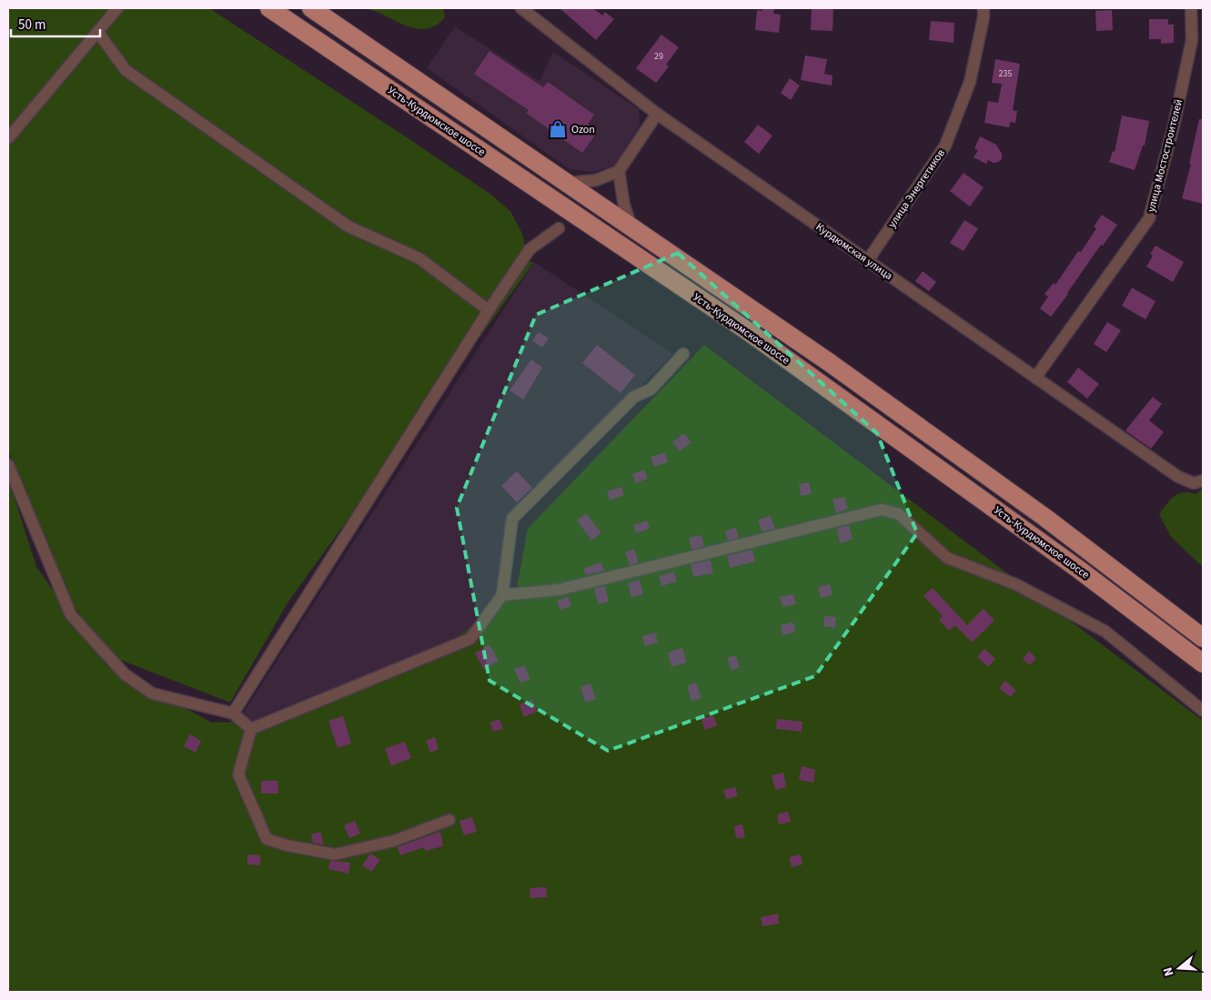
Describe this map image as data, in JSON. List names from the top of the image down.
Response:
{
  "streets": {
    "main road": ["Усть-Курдюмское шоссе"],
    "street": ["улица Мостостроителей", "улица Энергетиков", "Курдюмская улица"]
  },
  "crossings": [
    ["улица Мостостроителей", "Курдюмская улица"],
    ["улица Энергетиков", "Курдюмская улица"]
  ],
  "places": {
    "shop": ["Ozon"]
  },
  "house_numbers": ["29", "235"],
  "scale_bar": "50 m",
  "north": "left"
}
